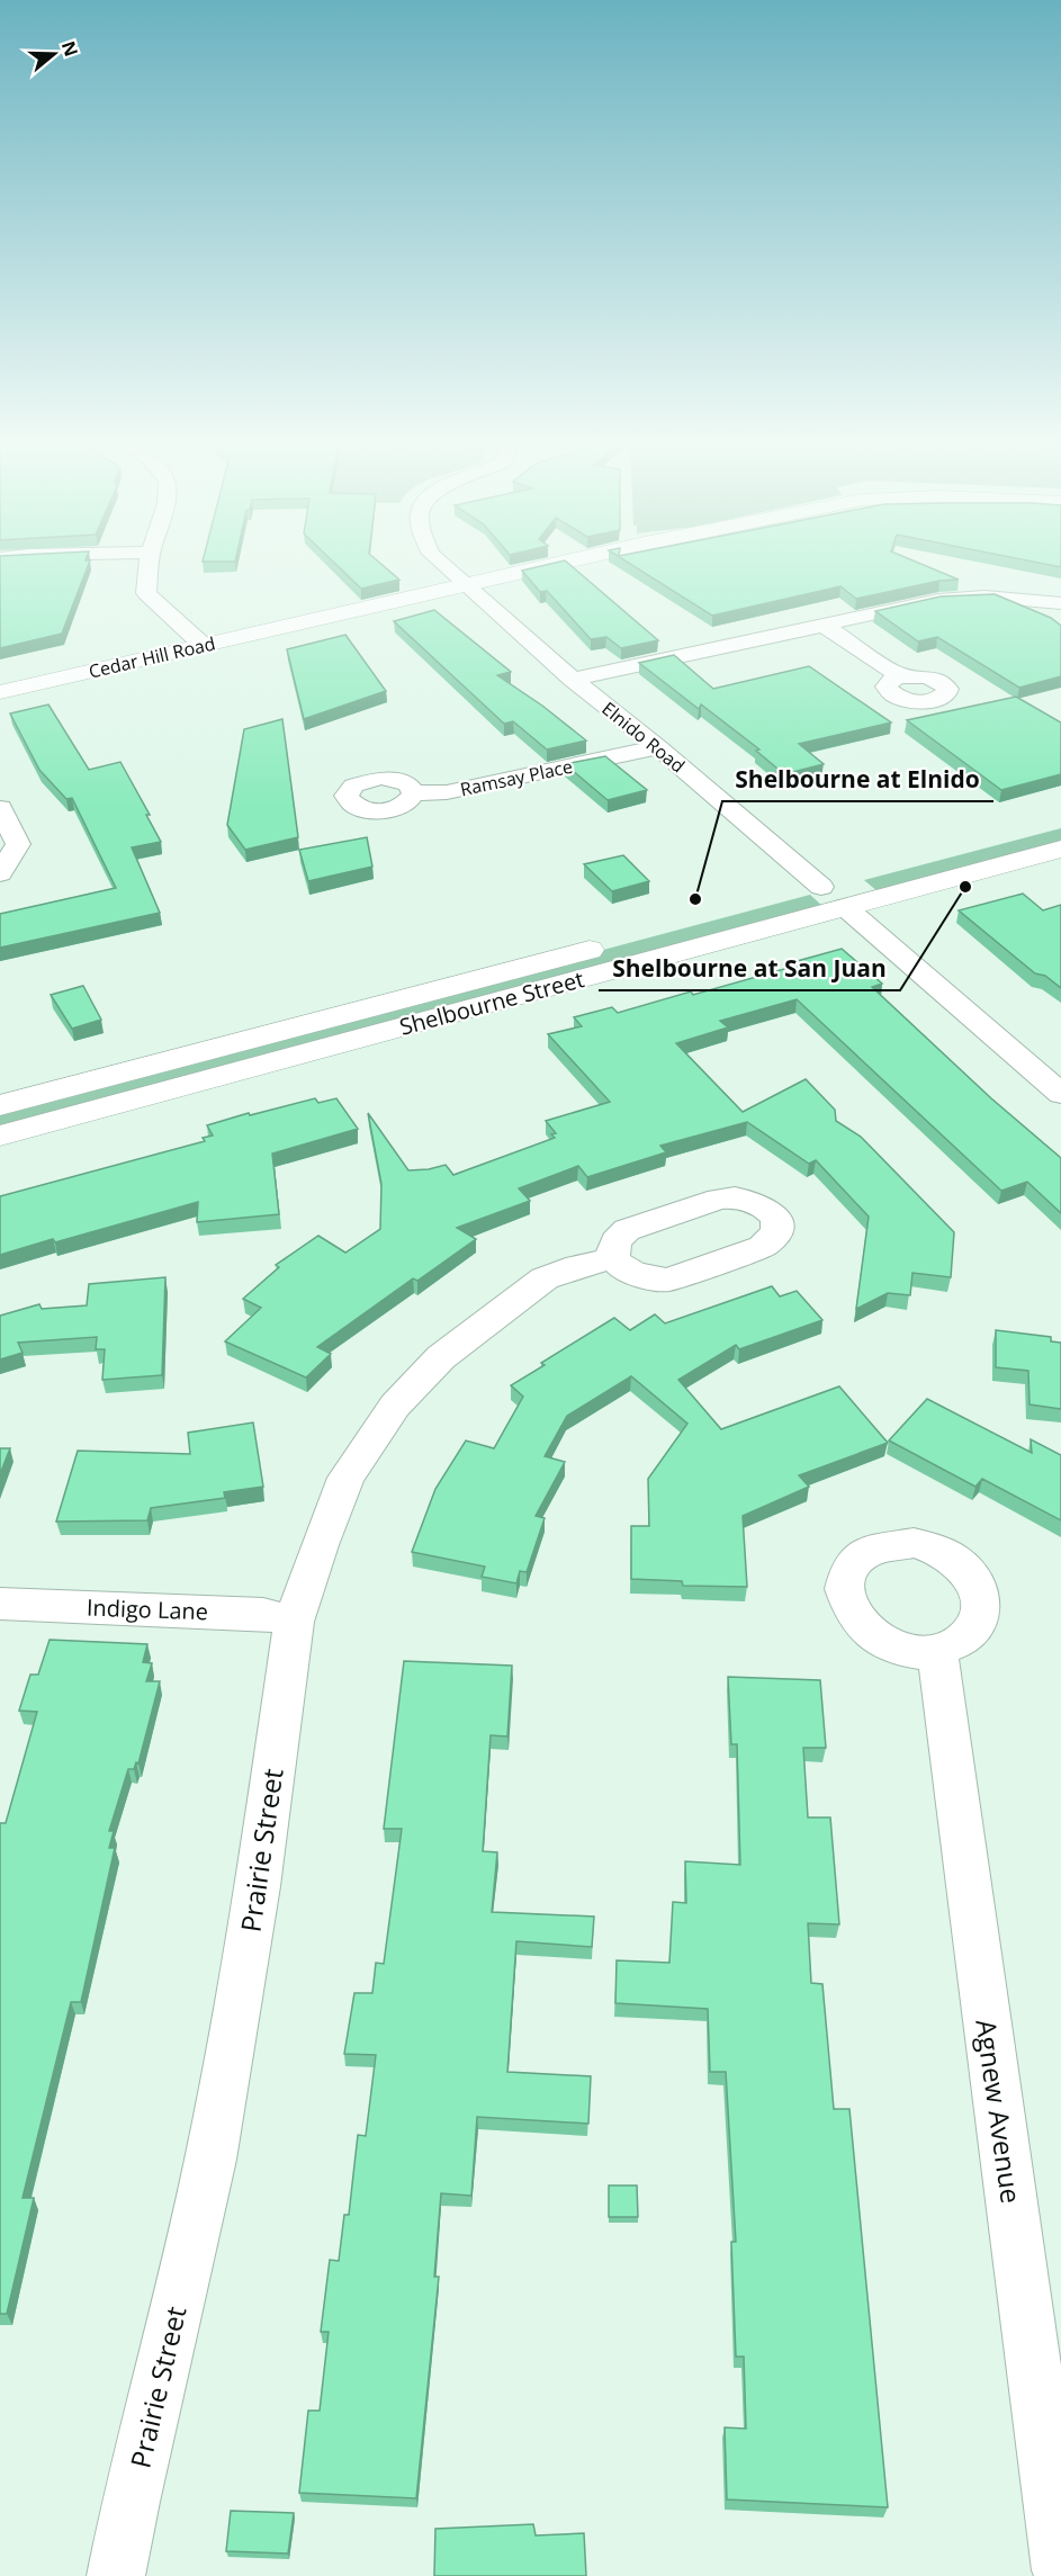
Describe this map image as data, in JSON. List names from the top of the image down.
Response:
{
  "streets": {
    "main road": ["Cedar Hill Road", "Shelbourne Street"],
    "street": [
      "Elnido Road",
      "Ramsay Place",
      "Indigo Lane",
      "Prairie Street",
      "Agnew Avenue"
    ]
  },
  "crossings": [
    ["Cedar Hill Road", "Elnido Road"],
    ["Elnido Road", "Ramsay Place"],
    ["Elnido Road", "Shelbourne Street"],
    ["Indigo Lane", "Prairie Street"]
  ],
  "places": ["Shelbourne at San Juan", "Shelbourne at Elnido"],
  "north": "right"
}
